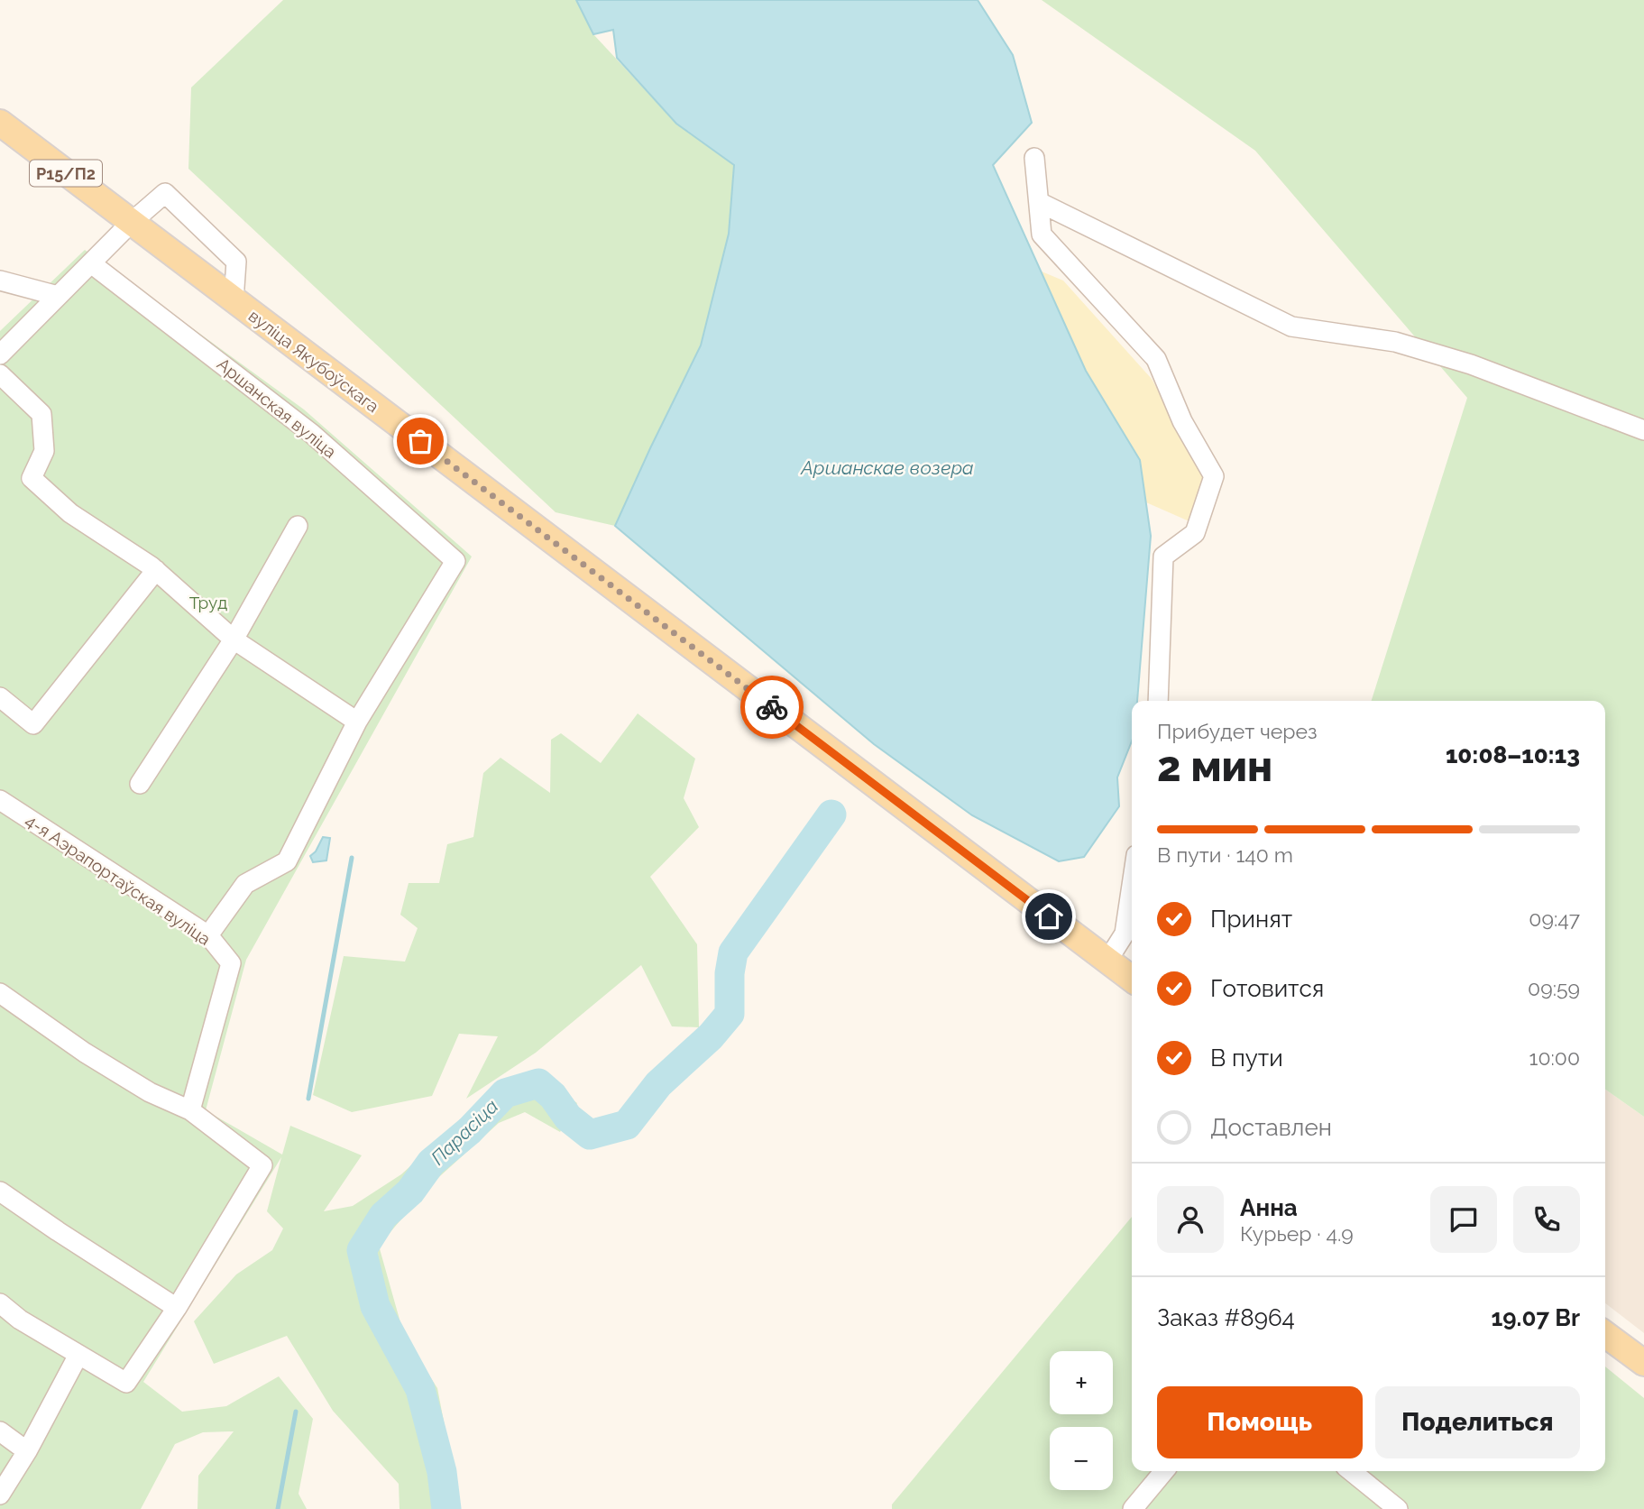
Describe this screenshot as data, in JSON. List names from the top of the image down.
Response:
{
  "streets": {
    "main road": ["Р15/П2", "вуліца Якубоўскага"],
    "street": ["Аршанская вуліца", "4-я Аэрапортаўская вуліца"]
  },
  "crossings": [
    ["Р15/П2", "вуліца Якубоўскага"]
  ],
  "water": ["Аршанскае возера", "Парасіца"],
  "parks": ["Труд"],
  "page": {
    "heading": ["2 мин", "Прибудет через", "10:08–10:13"],
    "panel": [
      "Анна",
      "Курьер · 4.9",
      "Заказ #8964",
      "19.07 Br"
    ],
    "bar": "В пути · 140 m",
    "list": [
      ["Принят", "09:47"],
      ["Готовится", "09:59"],
      ["В пути", "10:00"],
      "Доставлен"
    ],
    "map_buttons": ["+", "−"],
    "buttons": ["Помощь", "Поделиться"]
  }
}
